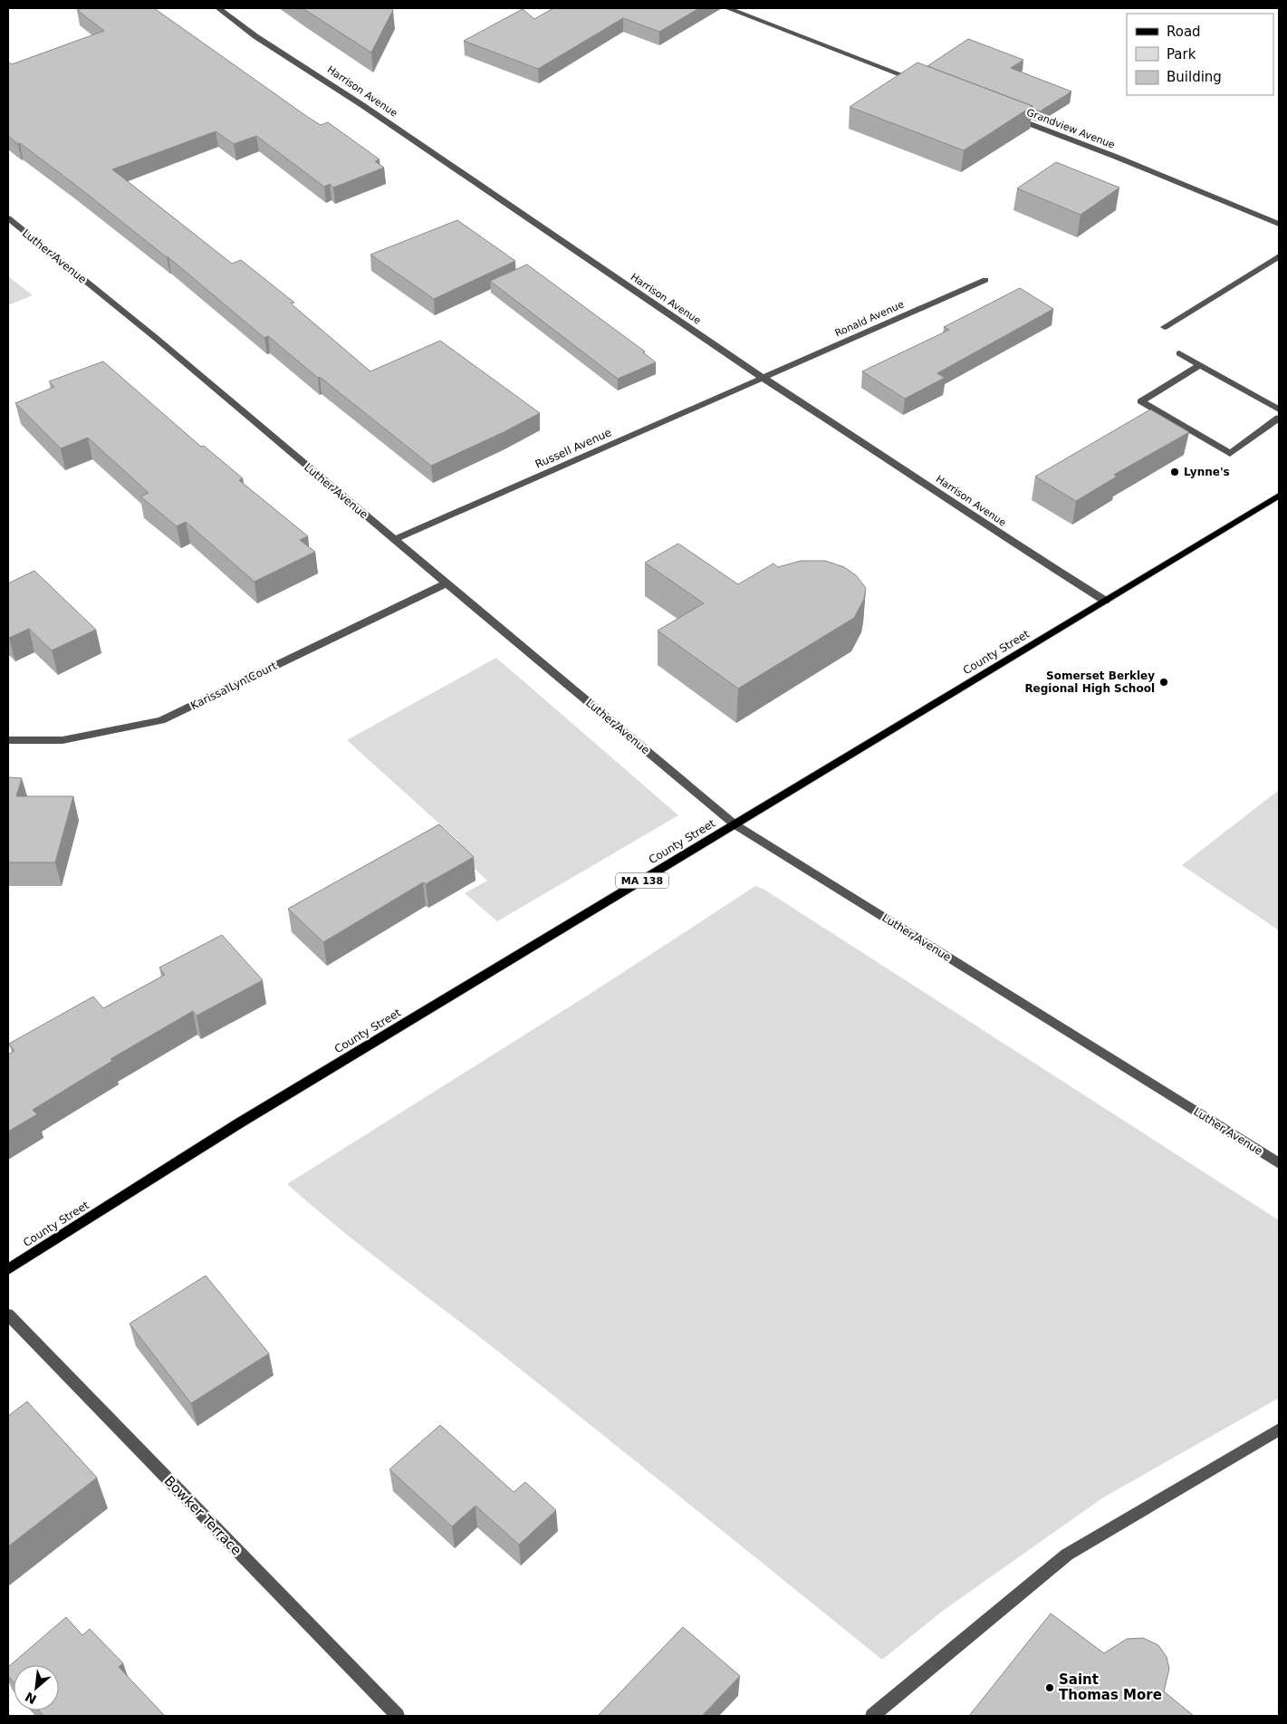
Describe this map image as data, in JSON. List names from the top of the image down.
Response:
{
  "streets": {
    "main road": ["County Street", "MA 138"],
    "street": [
      "Harrison Avenue",
      "Grandview Avenue",
      "Luther Avenue",
      "Ronald Avenue",
      "Russell Avenue",
      "Karissa Lyn Court",
      "Bowker Terrace"
    ]
  },
  "crossings": [
    ["Harrison Avenue", "Ronald Avenue"],
    ["Harrison Avenue", "Russell Avenue"],
    ["Harrison Avenue", "County Street"],
    ["Luther Avenue", "Russell Avenue"],
    ["Luther Avenue", "County Street"],
    ["Luther Avenue", "Karissa Lyn Court"],
    ["Ronald Avenue", "Russell Avenue"]
  ],
  "places": ["Lynne's", "Somerset Berkley Regional High School", "Saint Thomas More"],
  "legend": ["Road", "Park", "Building"],
  "north": "bottom left"
}
